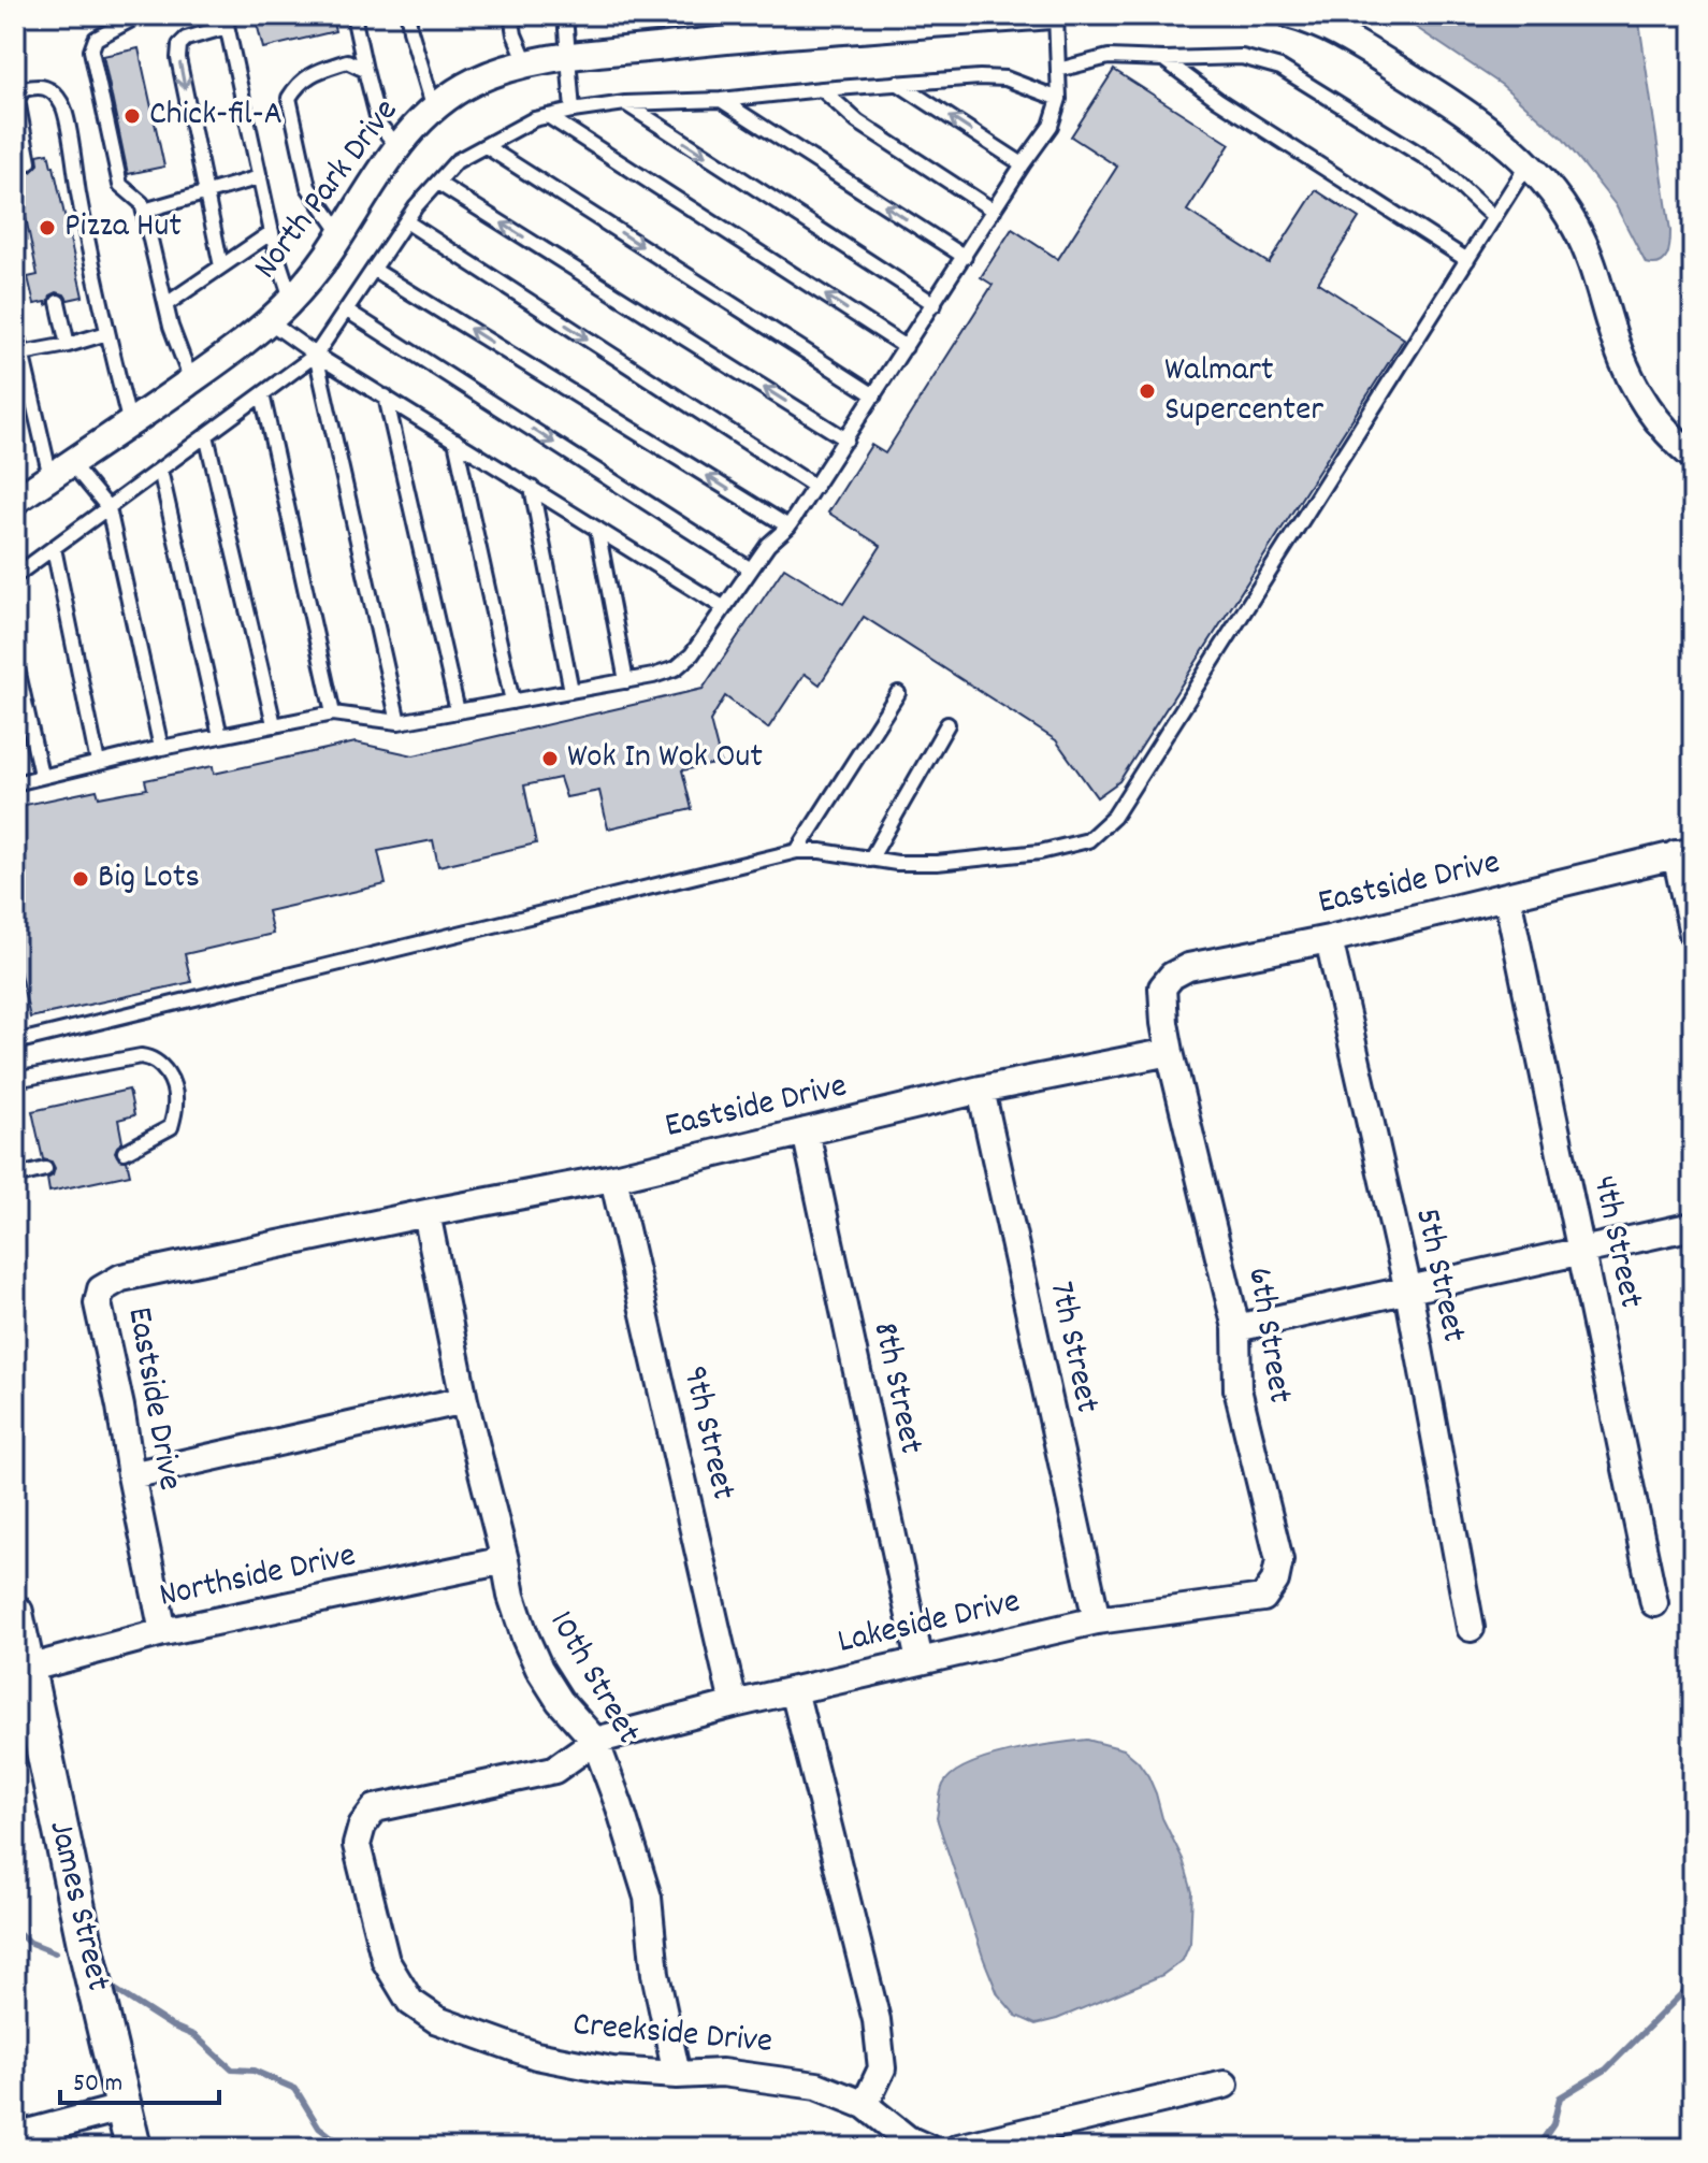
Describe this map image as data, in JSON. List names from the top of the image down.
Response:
{
  "streets": {
    "street": [
      "North Park Drive",
      "Eastside Drive",
      "4th Street",
      "5th Street",
      "6th Street",
      "7th Street",
      "8th Street",
      "9th Street",
      "Northside Drive",
      "Lakeside Drive",
      "10th Street",
      "James Street",
      "Creekside Drive"
    ]
  },
  "crossings": [
    ["Eastside Drive", "4th Street"],
    ["Eastside Drive", "5th Street"],
    ["Eastside Drive", "6th Street"],
    ["Eastside Drive", "7th Street"],
    ["Eastside Drive", "8th Street"],
    ["Eastside Drive", "9th Street"],
    ["Eastside Drive", "Northside Drive"],
    ["Eastside Drive", "10th Street"],
    ["6th Street", "Lakeside Drive"],
    ["7th Street", "Lakeside Drive"],
    ["8th Street", "Lakeside Drive"],
    ["9th Street", "Lakeside Drive"],
    ["Northside Drive", "10th Street"],
    ["Northside Drive", "James Street"],
    ["Lakeside Drive", "10th Street"],
    ["Lakeside Drive", "Creekside Drive"],
    ["10th Street", "Creekside Drive"]
  ],
  "places": [
    "Chick-fil-A",
    "Pizza Hut",
    "Walmart Supercenter",
    "Wok In Wok Out",
    "Big Lots"
  ],
  "scale_bar": "50 m"
}
